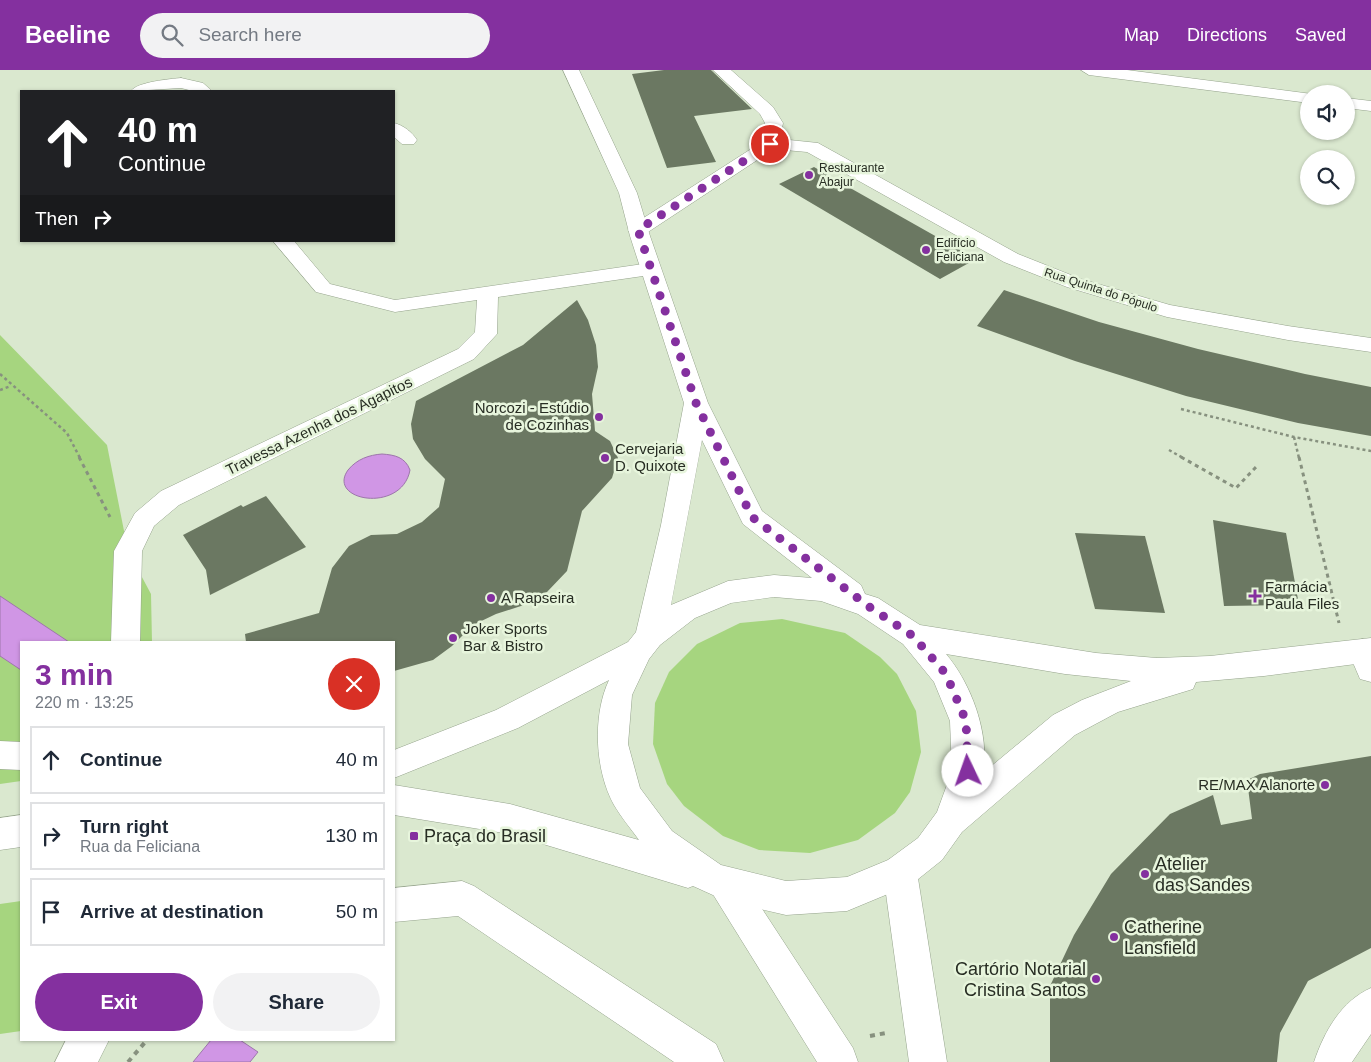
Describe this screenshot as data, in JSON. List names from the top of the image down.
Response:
{
  "streets": {
    "main road": ["Rua Quinta do Pópulo", "Travessa Azenha dos Agapitos"]
  },
  "places": {
    "other": [
      "Restaurante Abajur",
      "Edifício Feliciana",
      "Norcozi - Estúdio de Cozinhas",
      "Cervejaria D. Quixote",
      "A Rapseira",
      "Joker Sports Bar & Bistro",
      "RE/MAX Alanorte",
      "Atelier das Sandes",
      "Catherine Lansfield",
      "Cartório Notarial Cristina Santos"
    ],
    "health": ["Farmácia Paula Files"],
    "transit": ["Praça do Brasil"]
  },
  "page": {
    "header": "Beeline",
    "search": "Search here",
    "nav": ["Map", "Directions", "Saved"],
    "turn": ["40 m", "Continue"],
    "then": "Then",
    "heading": ["3 min", "220 m · 13:25"],
    "list": [
      {
        "name": "Continue",
        "value": "40 m"
      },
      {
        "name": "Turn right",
        "note": "Rua da Feliciana",
        "value": "130 m"
      },
      {
        "name": "Arrive at destination",
        "value": "50 m"
      }
    ],
    "buttons": ["Exit", "Share"]
  }
}
